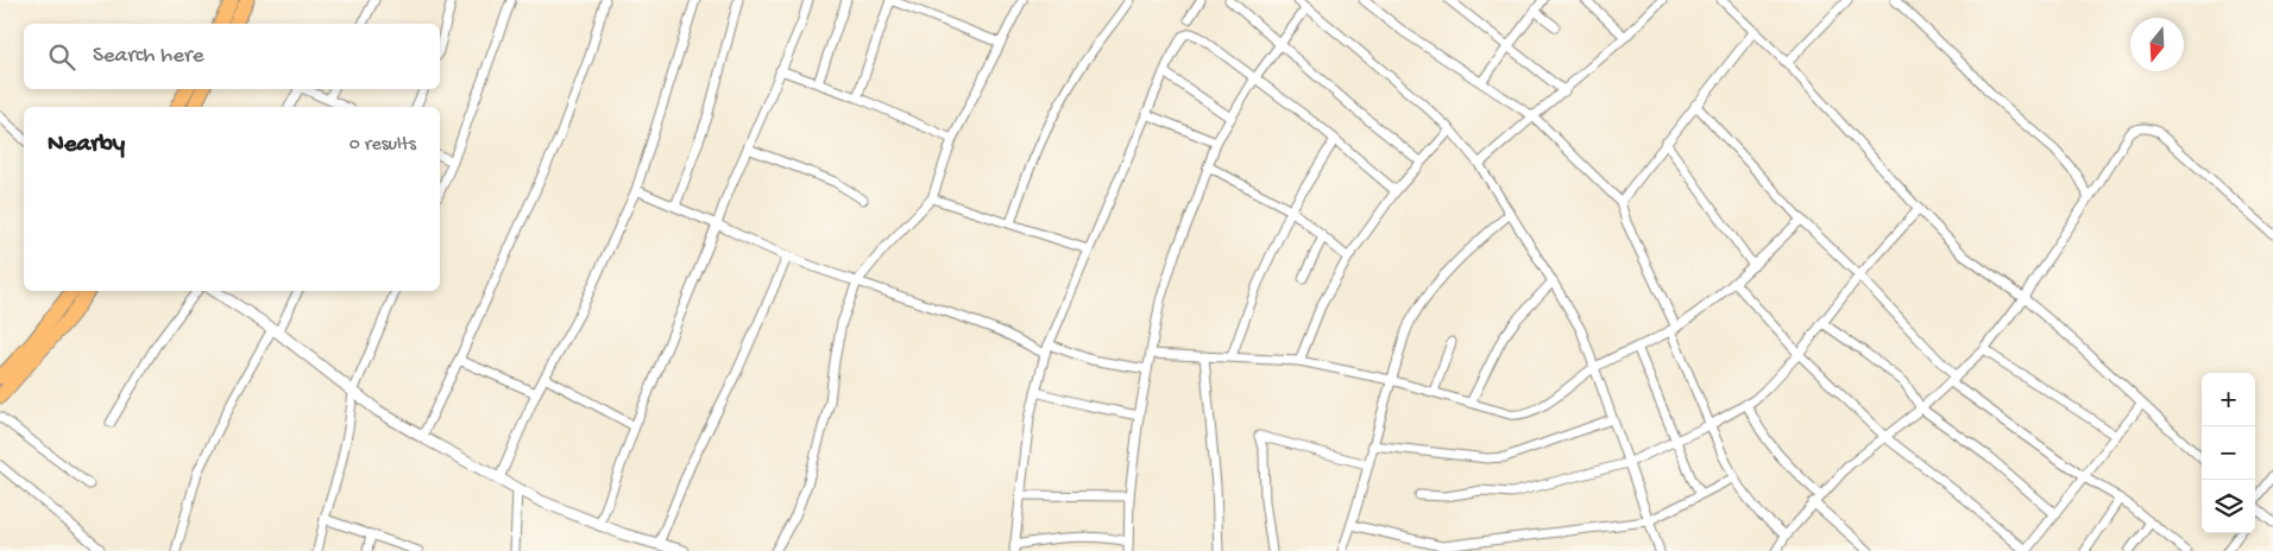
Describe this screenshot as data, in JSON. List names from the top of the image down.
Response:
{
  "north": "bottom",
  "page": {
    "search": "Search here",
    "heading": ["Nearby", "0 results"],
    "map_buttons": ["+", "−"]
  }
}
